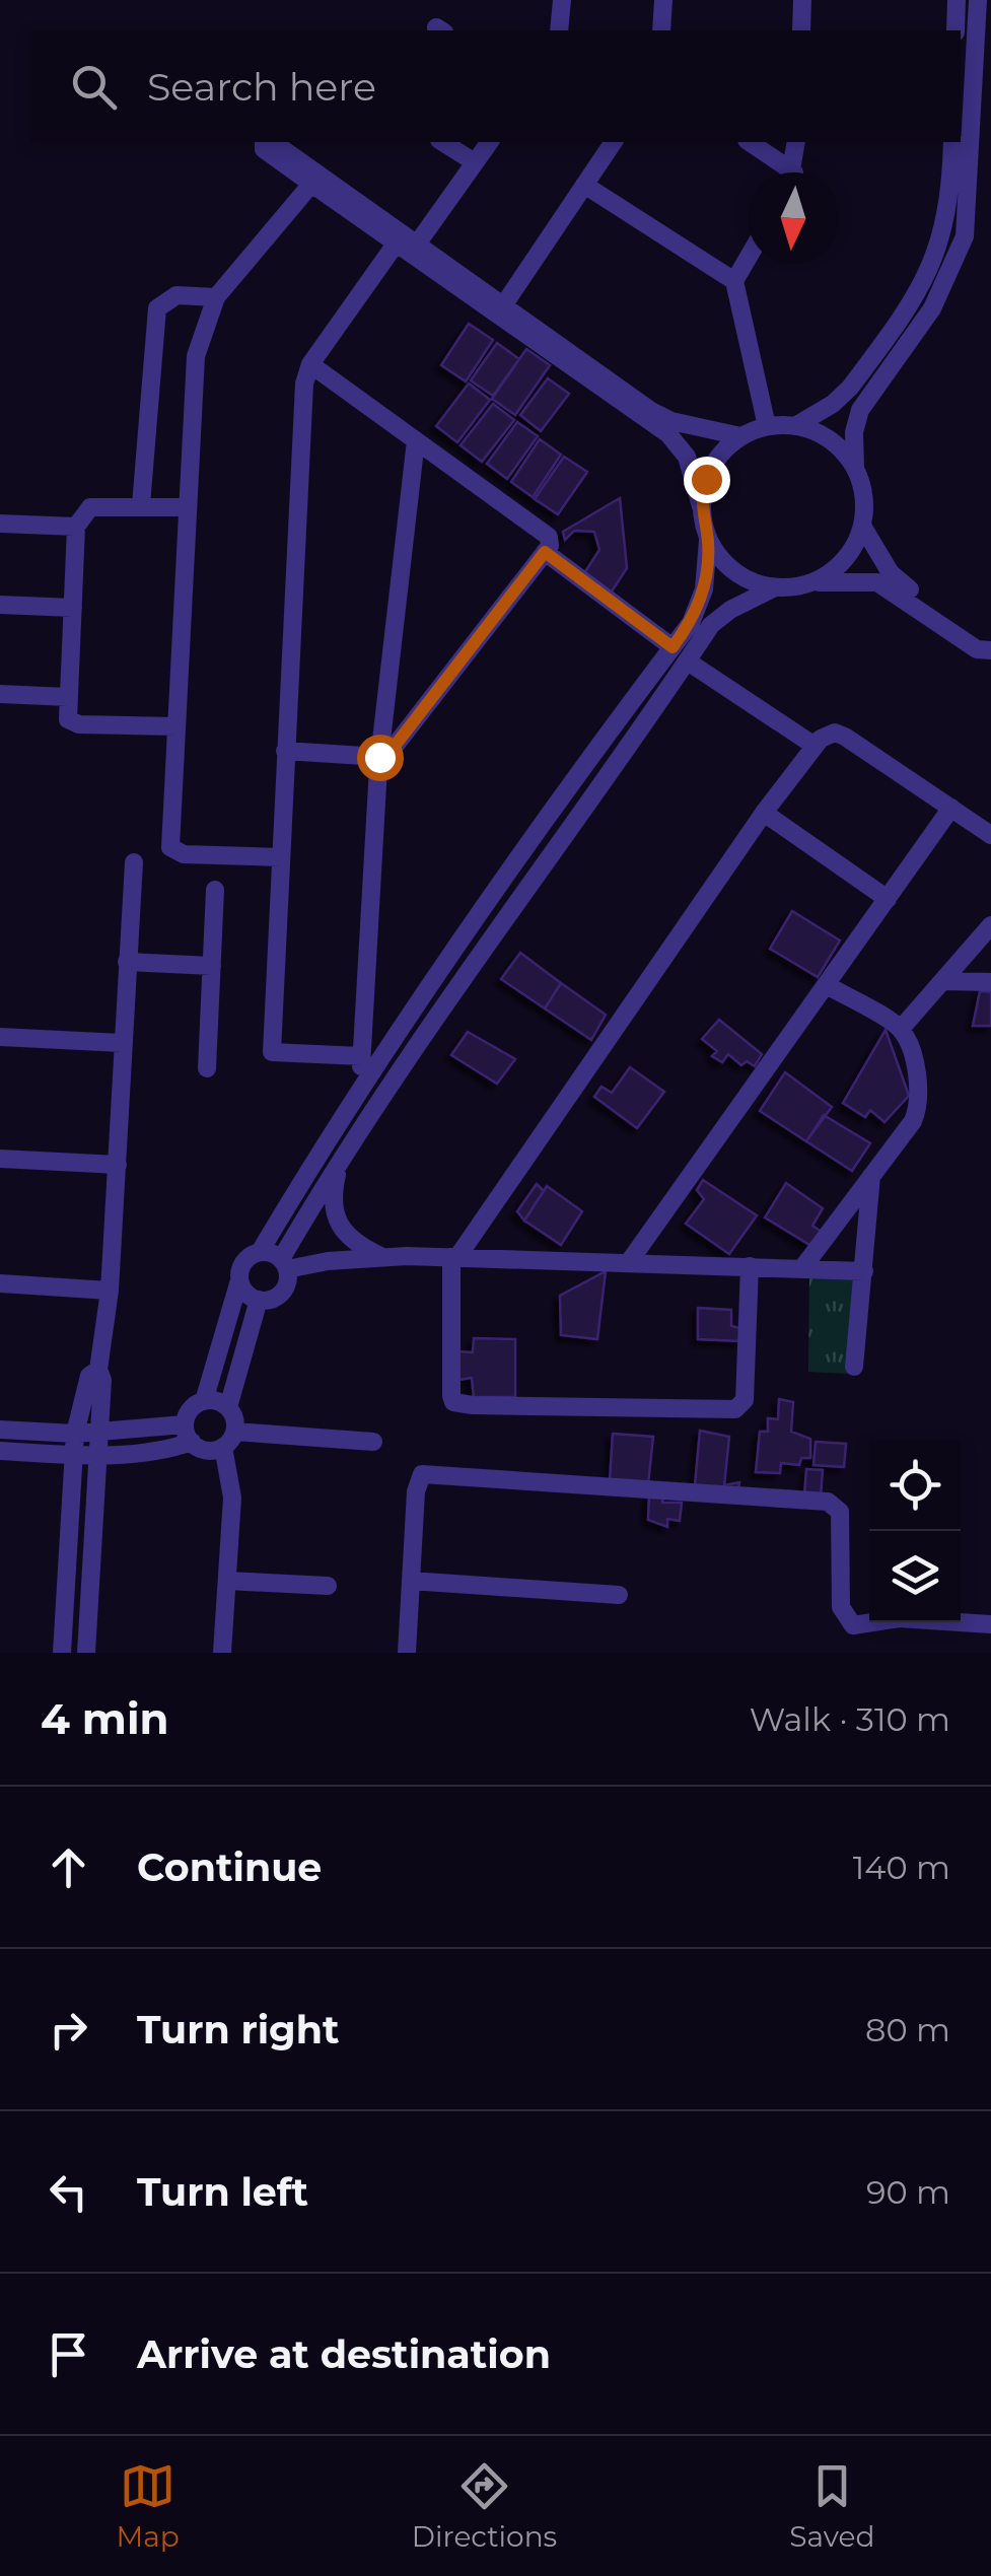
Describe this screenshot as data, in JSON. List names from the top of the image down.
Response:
{
  "north": "bottom",
  "page": {
    "search": "Search here",
    "heading": ["4 min", "Walk · 310 m"],
    "list": [
      ["Continue", "140 m"],
      ["Turn right", "80 m"],
      ["Turn left", "90 m"],
      "Arrive at destination"
    ],
    "nav": ["Map", "Directions", "Saved"]
  }
}
